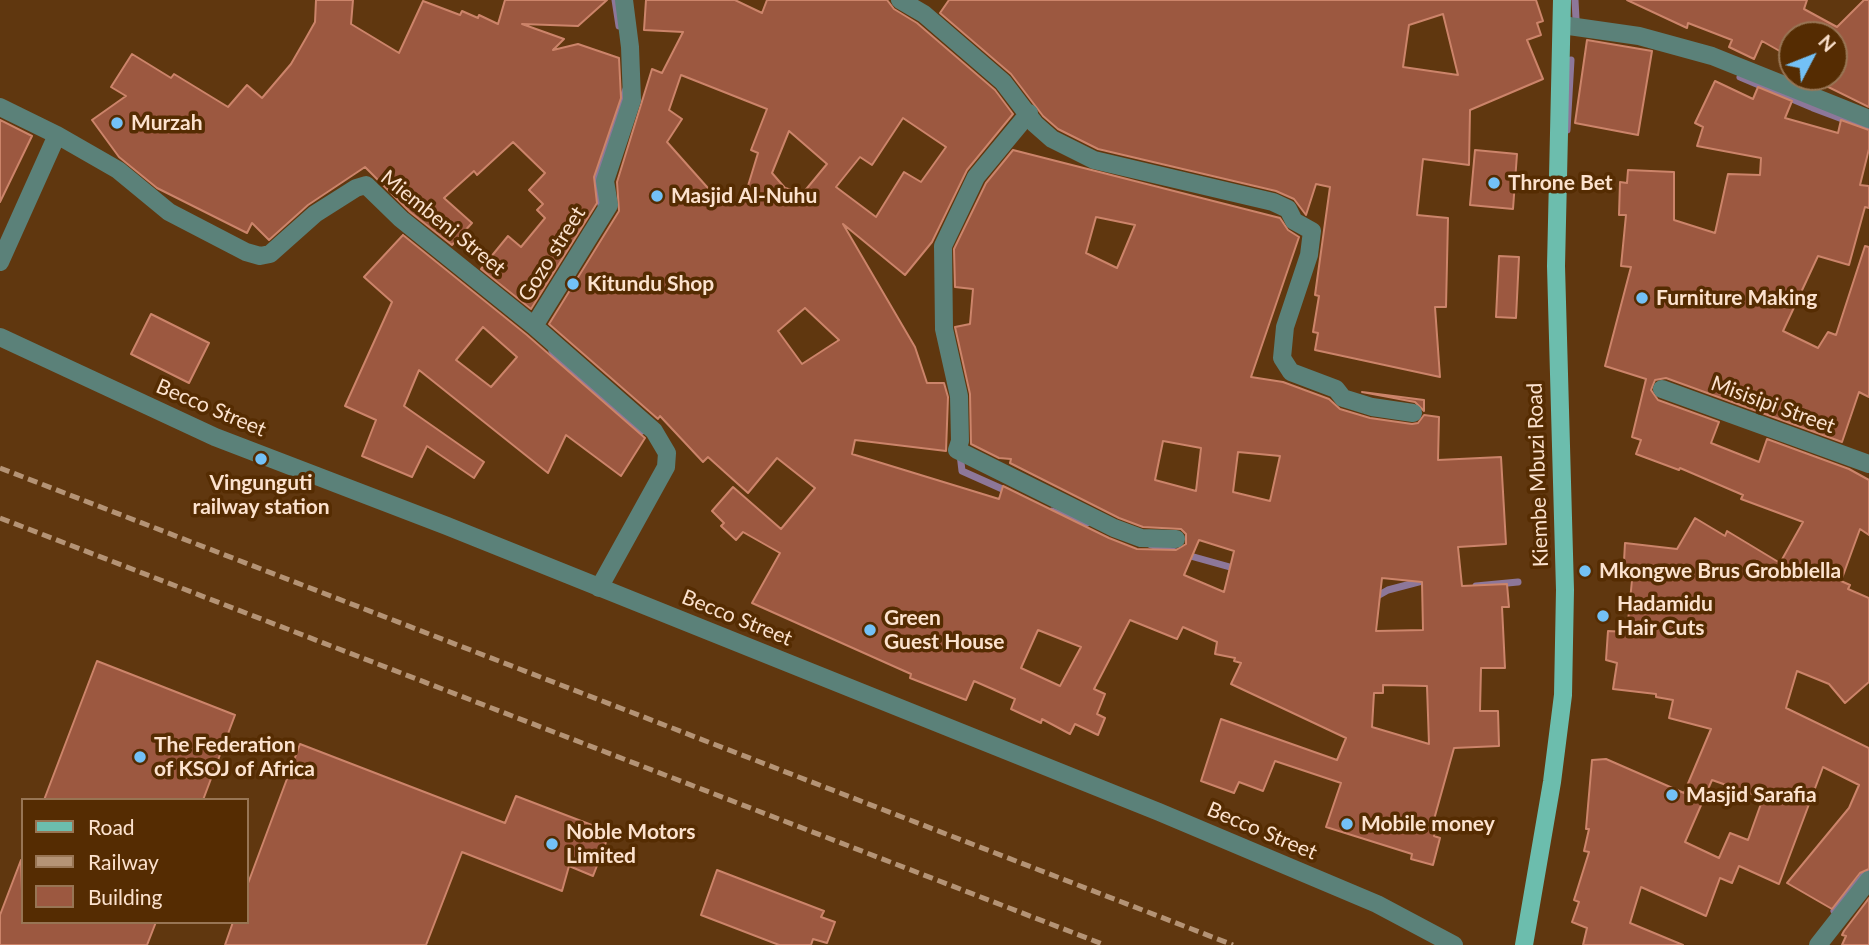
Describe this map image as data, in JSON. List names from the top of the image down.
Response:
{
  "streets": {
    "main road": ["Kiembe Mbuzi Road"],
    "street": [
      "Miembeni Street",
      "Gozo street",
      "Misisipi Street",
      "Becco Street"
    ]
  },
  "crossings": [
    ["Miembeni Street", "Gozo street"],
    ["Gozo street", "Becco Street"]
  ],
  "places": [
    "Murzah",
    "Throne Bet",
    "Masjid Al-Nuhu",
    "Kitundu Shop",
    "Furniture Making",
    "Vingunguti railway station",
    "Mkongwe Brus Grobblella",
    "Hadamidu Hair Cuts",
    "Green Guest House",
    "The Federation of KSOJ of Africa",
    "Masjid Sarafia",
    "Mobile money",
    "Noble Motors Limited"
  ],
  "legend": ["Road", "Railway", "Building"],
  "north": "top right"
}
